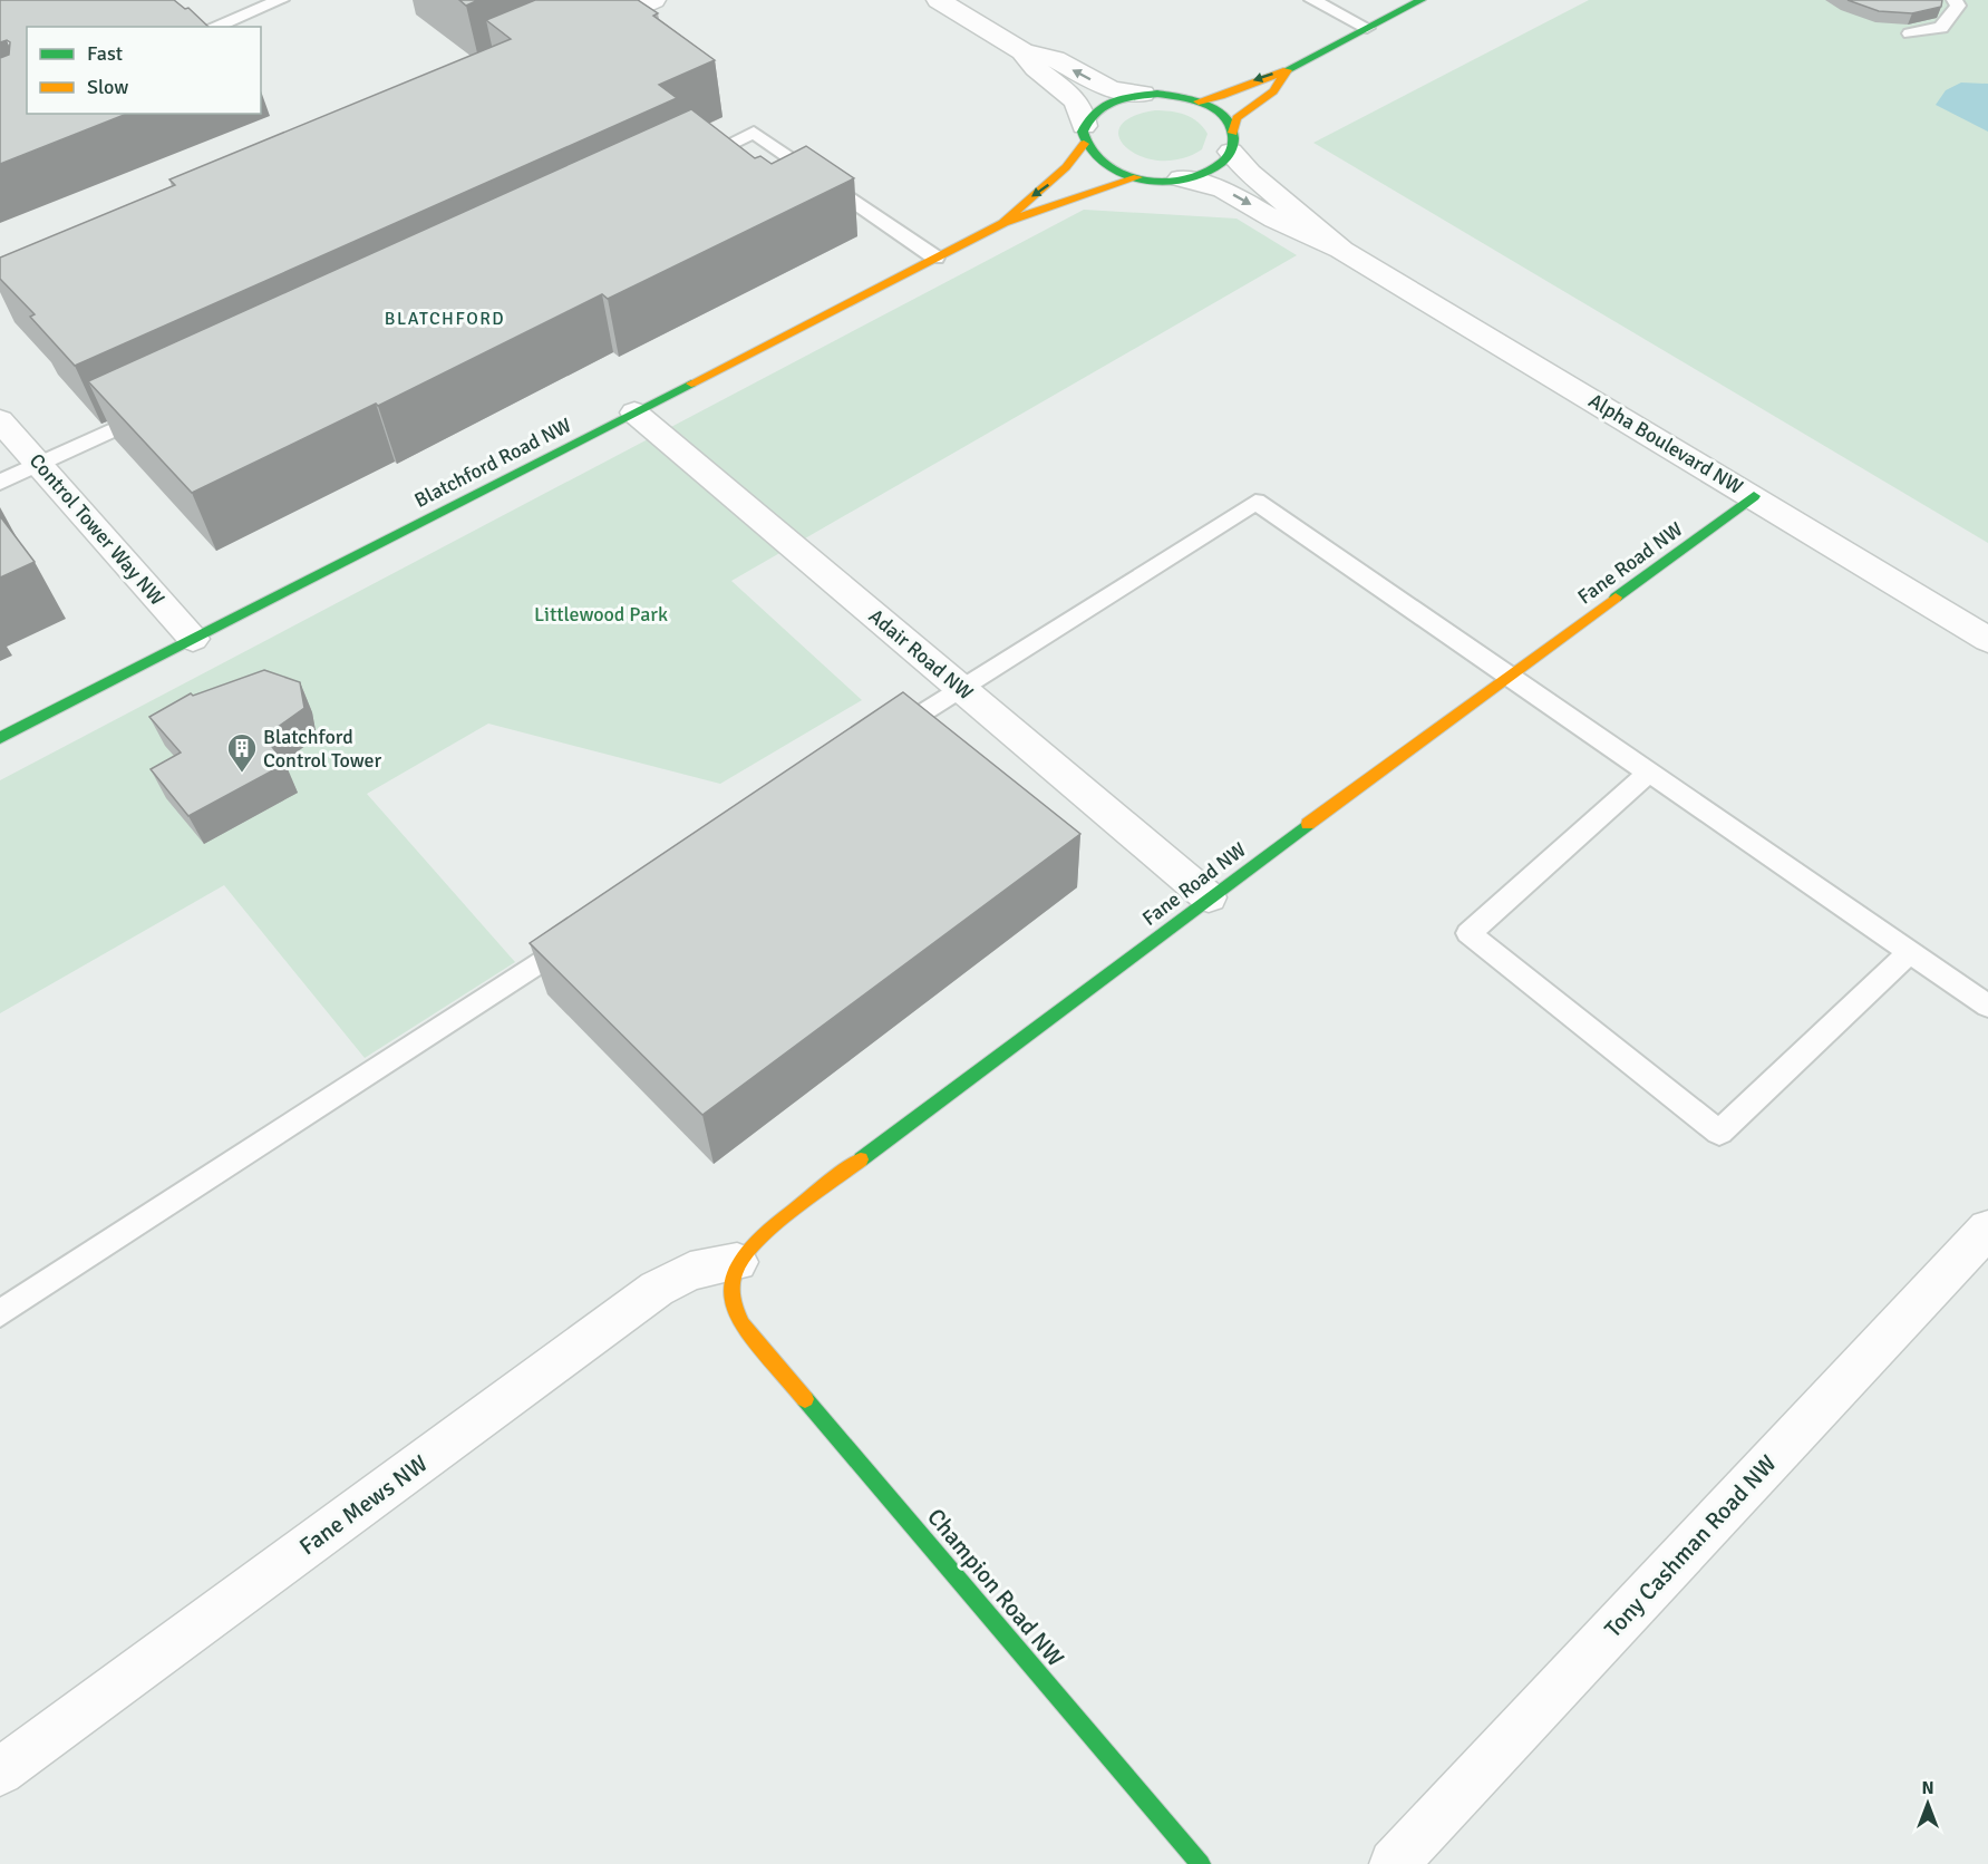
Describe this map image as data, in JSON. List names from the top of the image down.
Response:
{
  "streets": {
    "street": [
      "Alpha Boulevard NW",
      "Blatchford Road NW",
      "Control Tower Way NW",
      "Fane Road NW",
      "Adair Road NW",
      "Fane Mews NW",
      "Tony Cashman Road NW",
      "Champion Road NW"
    ]
  },
  "crossings": [
    ["Alpha Boulevard NW", "Blatchford Road NW"],
    ["Alpha Boulevard NW", "Fane Road NW"],
    ["Blatchford Road NW", "Control Tower Way NW"],
    ["Blatchford Road NW", "Adair Road NW"],
    ["Fane Road NW", "Adair Road NW"],
    ["Fane Road NW", "Fane Mews NW"],
    ["Fane Road NW", "Champion Road NW"],
    ["Fane Mews NW", "Champion Road NW"]
  ],
  "districts": ["BLATCHFORD"],
  "parks": ["Littlewood Park"],
  "places": {
    "building": ["Blatchford Control Tower"]
  },
  "legend": ["Fast", "Slow"],
  "north": "top"
}
